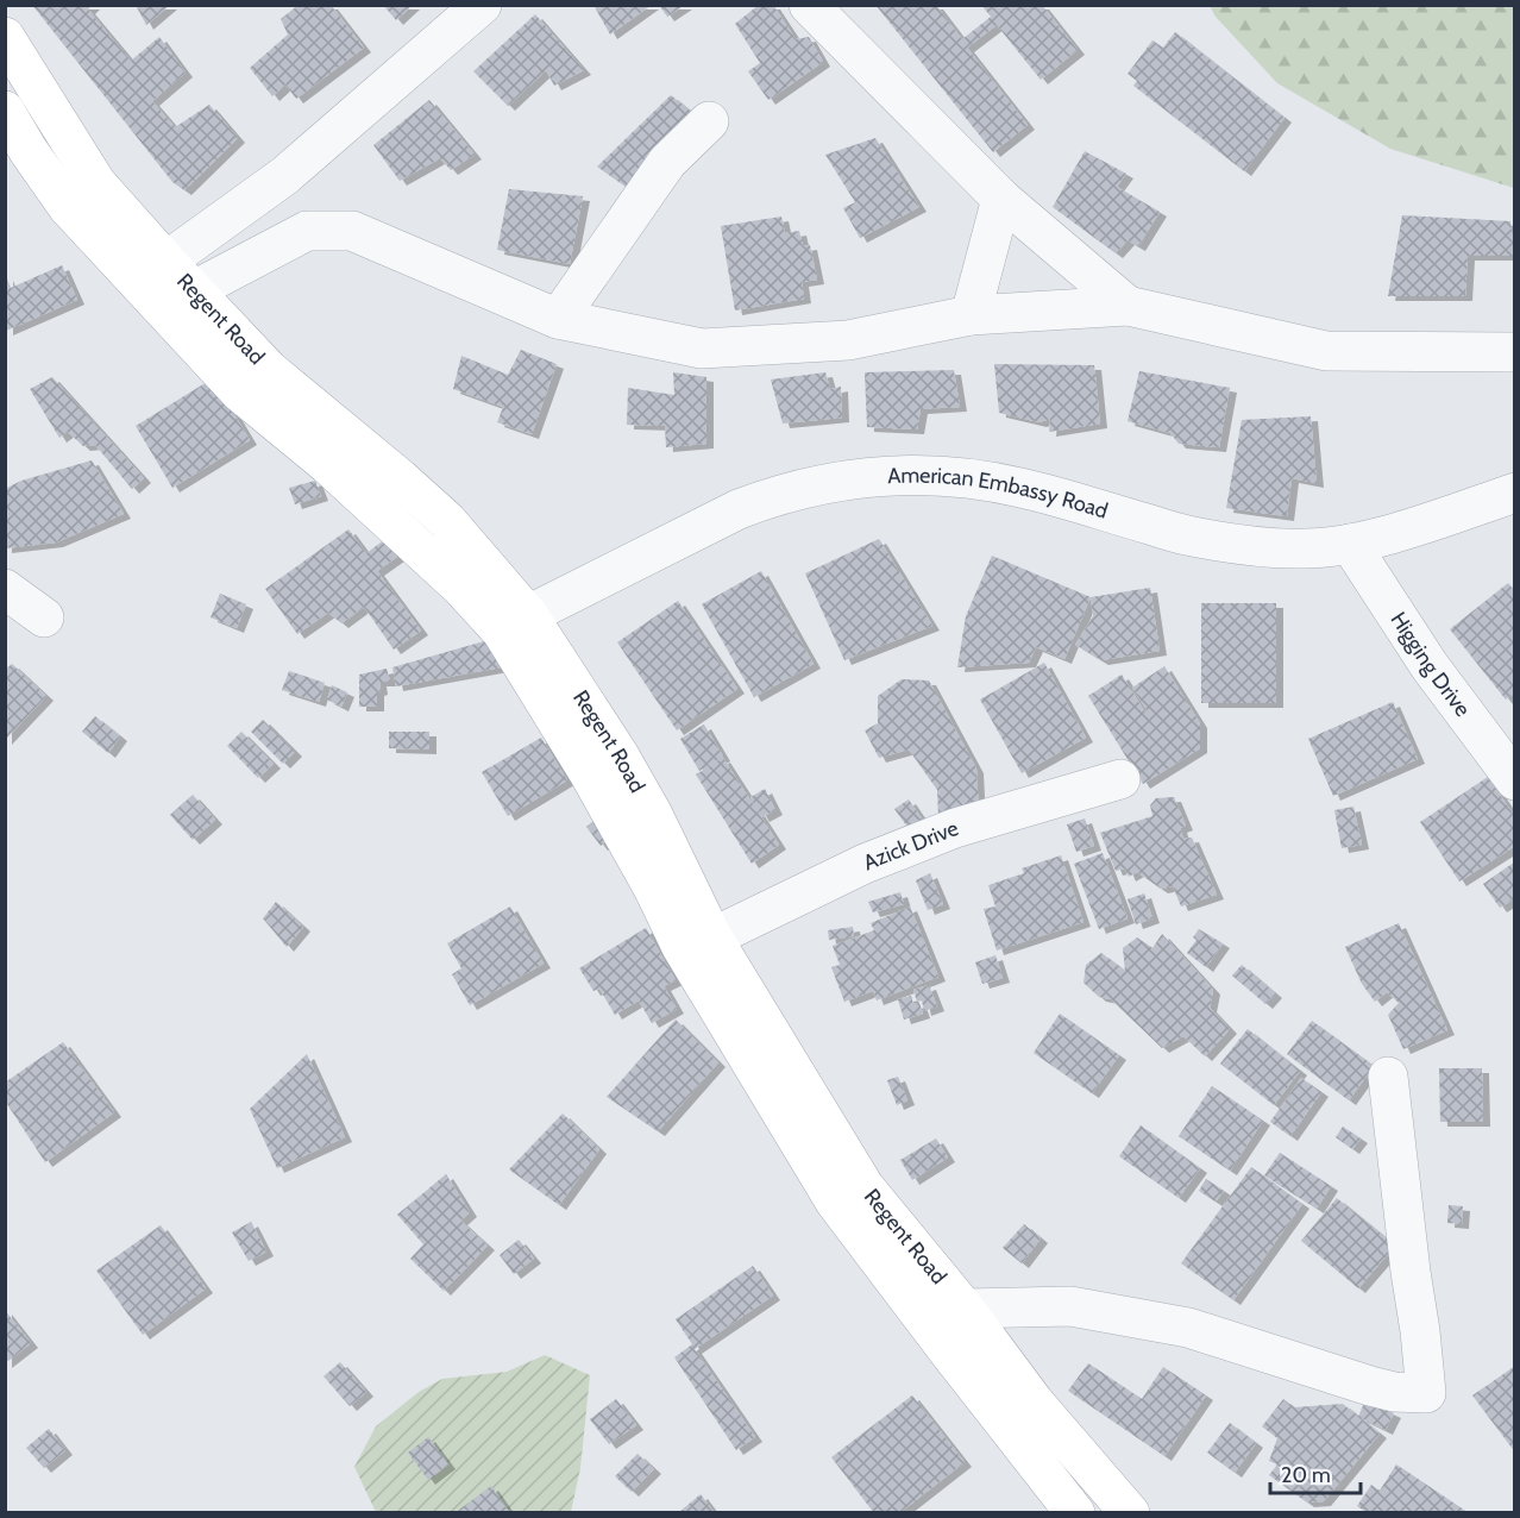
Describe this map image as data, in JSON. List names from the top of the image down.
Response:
{
  "streets": {
    "main road": ["Regent Road"],
    "street": ["American Embassy Road", "Higging Drive", "Azick Drive"]
  },
  "crossings": [
    ["Regent Road", "American Embassy Road"],
    ["Regent Road", "Azick Drive"],
    ["American Embassy Road", "Higging Drive"]
  ],
  "scale_bar": "20 m"
}
